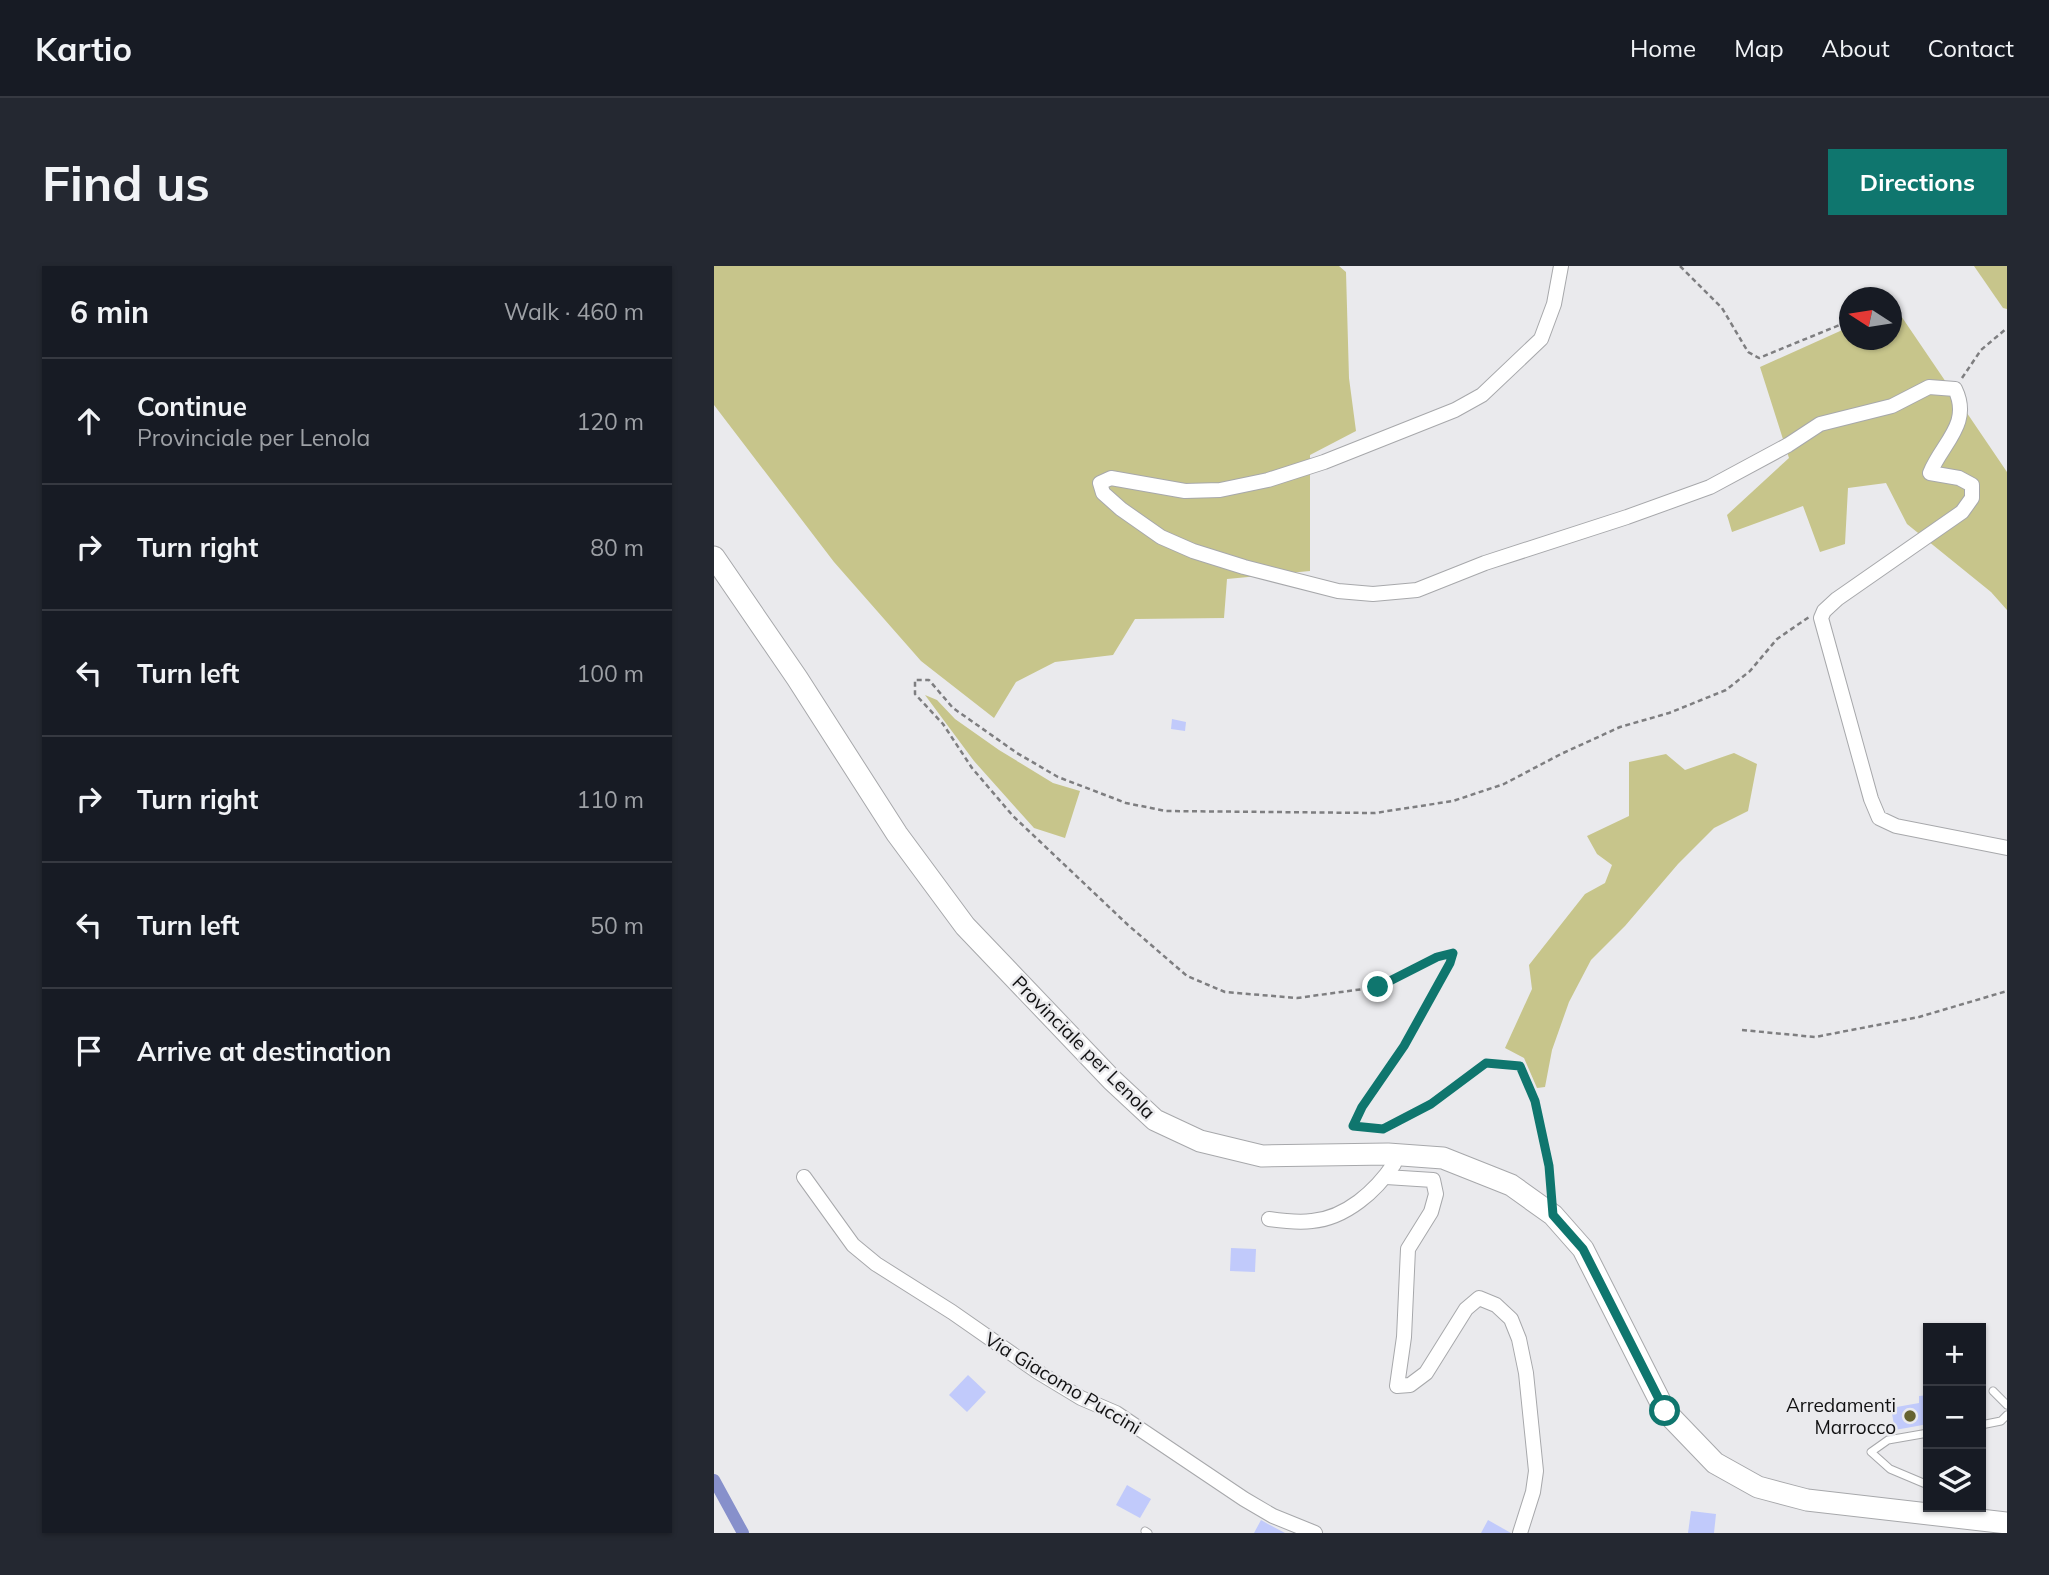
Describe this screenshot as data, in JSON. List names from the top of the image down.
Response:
{
  "streets": {
    "main road": ["Provinciale per Lenola"],
    "street": ["Via Giacomo Puccini"]
  },
  "places": ["Arredamenti Marrocco"],
  "north": "left",
  "page": {
    "header": "Kartio",
    "nav": [
      "Home",
      "Map",
      "About",
      "Contact"
    ],
    "buttons": "Directions",
    "title": "Find us",
    "heading": ["6 min", "Walk · 460 m"],
    "list": [
      ["Continue", "Provinciale per Lenola", "120 m"],
      ["Turn right", "80 m"],
      ["Turn left", "100 m"],
      ["Turn right", "110 m"],
      ["Turn left", "50 m"],
      "Arrive at destination"
    ],
    "map_buttons": ["+", "−"]
  }
}
